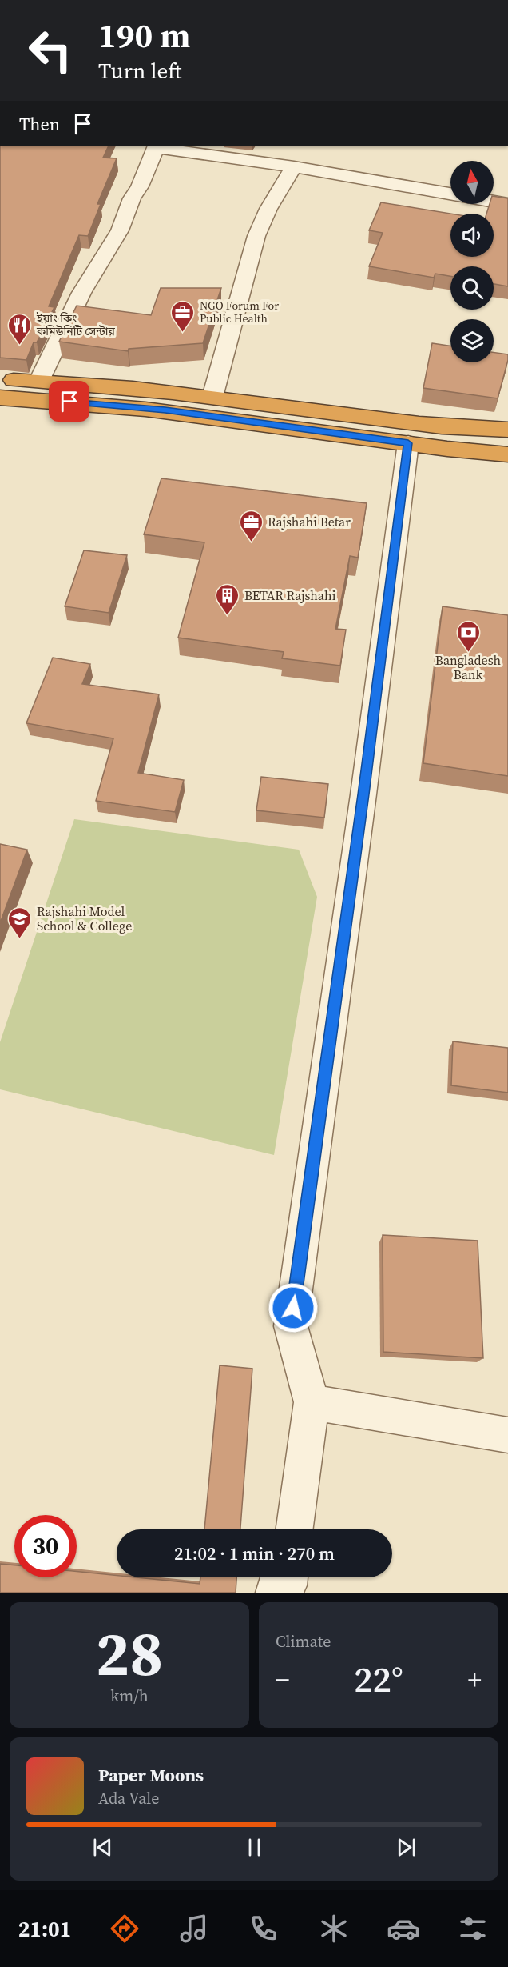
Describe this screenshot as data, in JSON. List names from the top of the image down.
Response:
{
  "places": {
    "office": ["NGO Forum For Public Health", "Rajshahi Betar"],
    "restaurant": ["ইয়াং কিং কমিউনিটি সেন্টার"],
    "building": ["BETAR Rajshahi"],
    "bank": ["Bangladesh Bank"],
    "school or university": ["Rajshahi Model School & College"]
  },
  "north": "top",
  "page": {
    "turn": ["190 m", "Turn left"],
    "then": "Then",
    "limit": "30",
    "trip": "21:02 · 1 min · 270 m",
    "tile": [
      ["28", "km/h"],
      "Climate"
    ],
    "heat": ["−", "22°", "+"],
    "song": ["Paper Moons", "Ada Vale"],
    "tabs": "21:01"
  }
}
